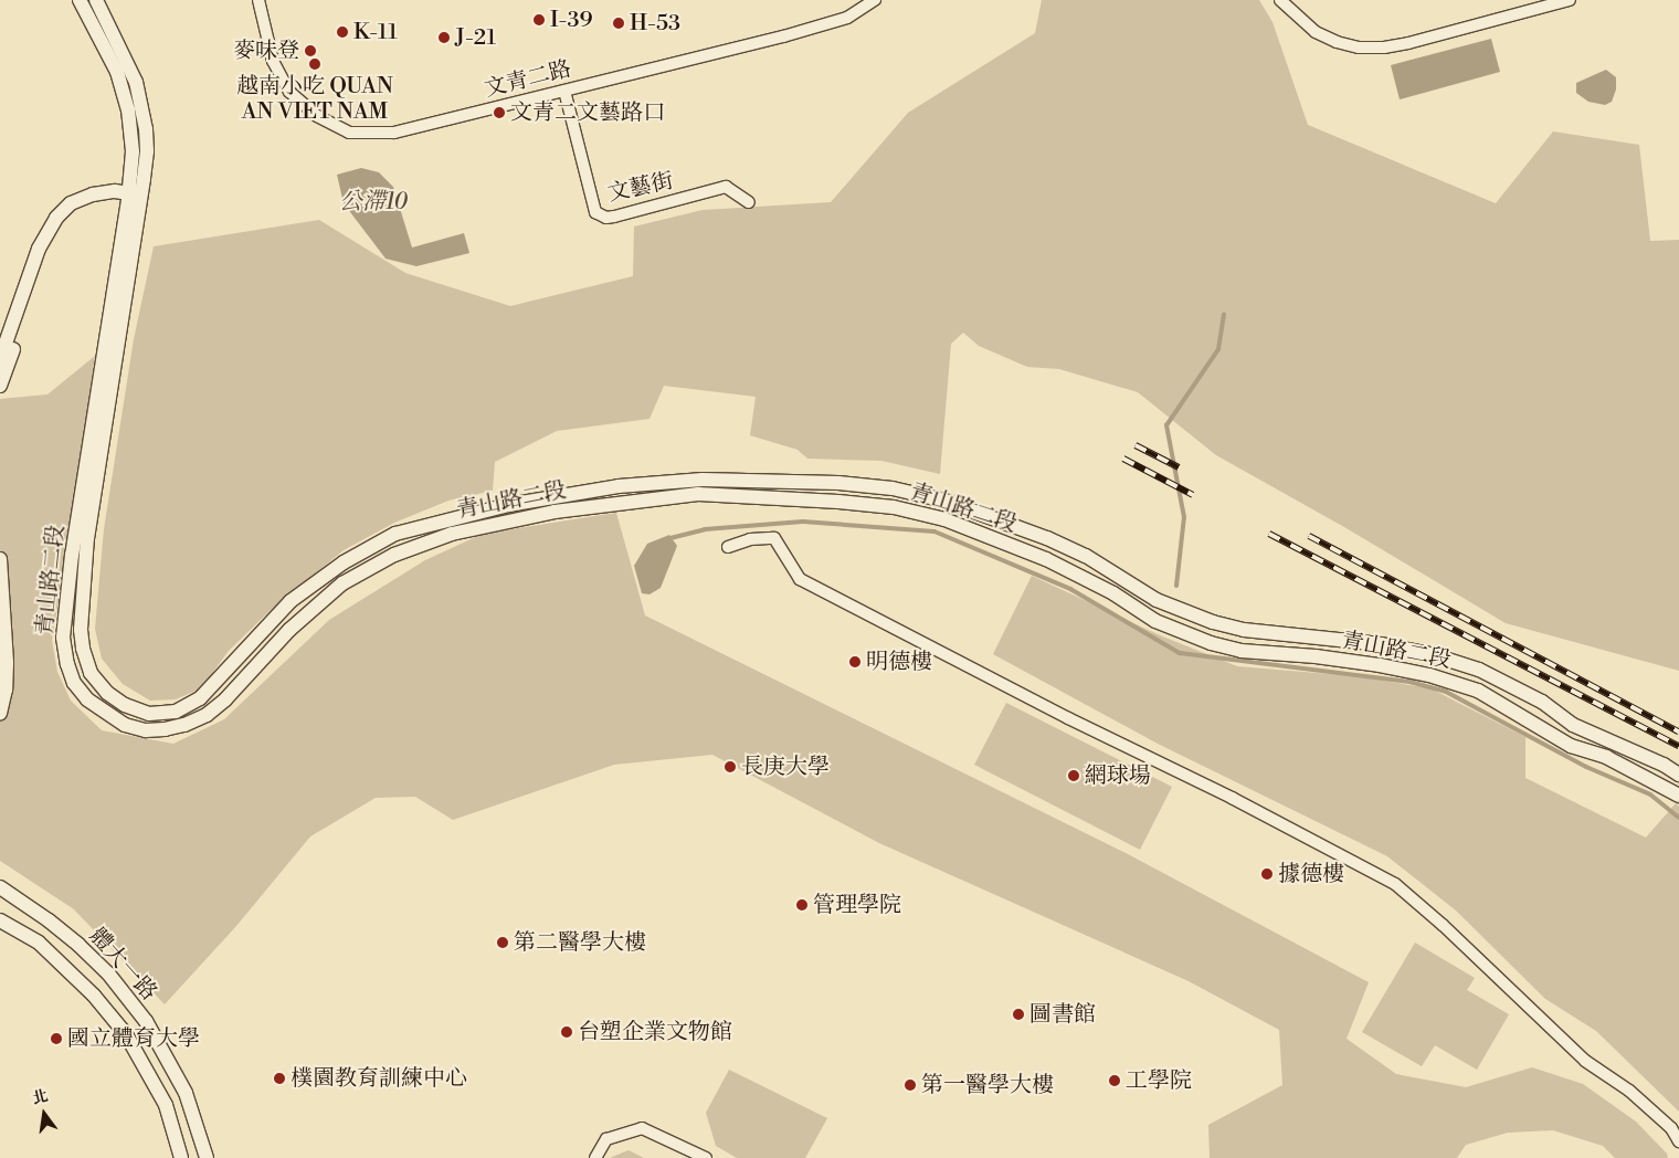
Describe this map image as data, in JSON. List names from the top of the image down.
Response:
{
  "streets": {
    "street": [
      "文青二路",
      "文藝街",
      "青山路二段",
      "體大一路"
    ]
  },
  "crossings": [
    ["文青二路", "文藝街"]
  ],
  "water": ["公滯10"],
  "places": [
    "I-39",
    "H-53",
    "K-11",
    "J-21",
    "麥味登",
    "越南小吃 QUAN AN VIET NAM",
    "文青二文藝路口",
    "明德樓",
    "長庚大學",
    "網球場",
    "據德樓",
    "管理學院",
    "第二醫學大樓",
    "圖書館",
    "台塑企業文物館",
    "國立體育大學",
    "樸園教育訓練中心",
    "工學院",
    "第一醫學大樓"
  ],
  "north": "top"
}
